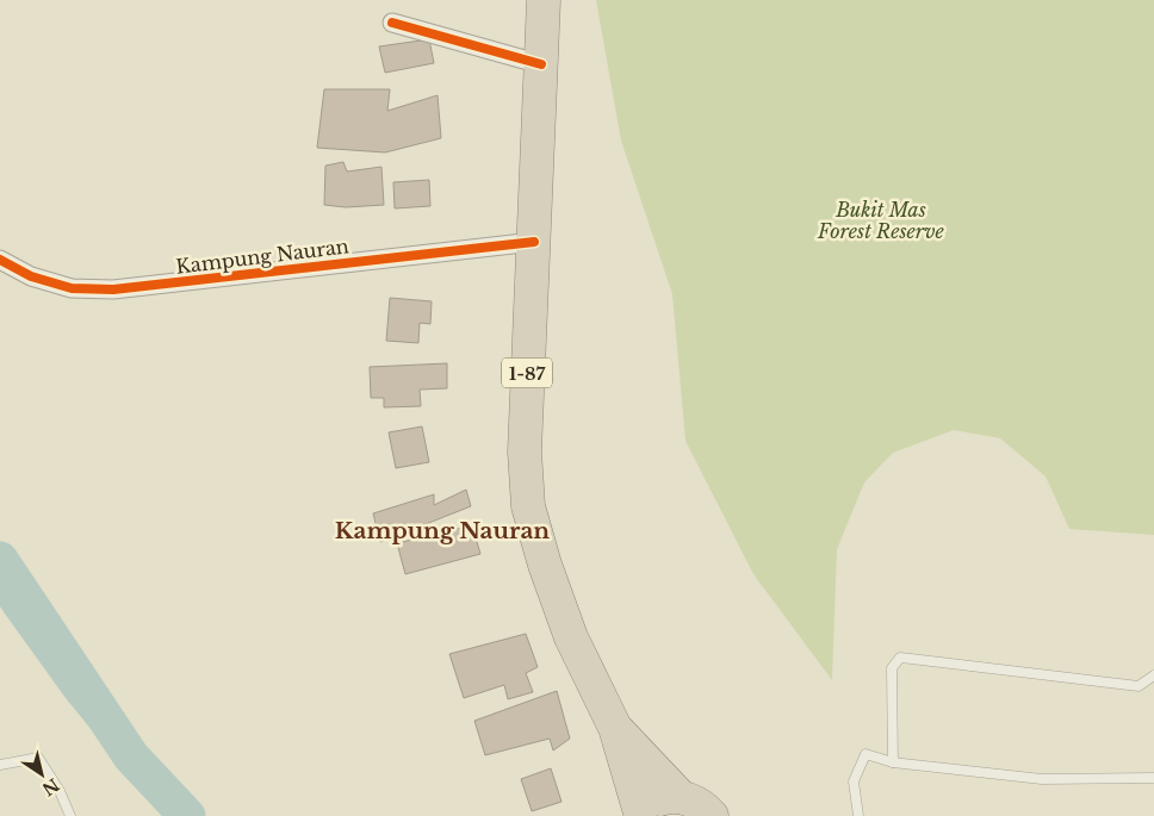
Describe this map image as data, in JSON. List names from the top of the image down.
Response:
{
  "streets": {
    "highway": ["1-87"],
    "street": ["Kampung Nauran"]
  },
  "crossings": [
    ["Kampung Nauran", "1-87"]
  ],
  "districts": ["Kampung Nauran"],
  "parks": ["Bukit Mas Forest Reserve"],
  "north": "bottom right"
}
